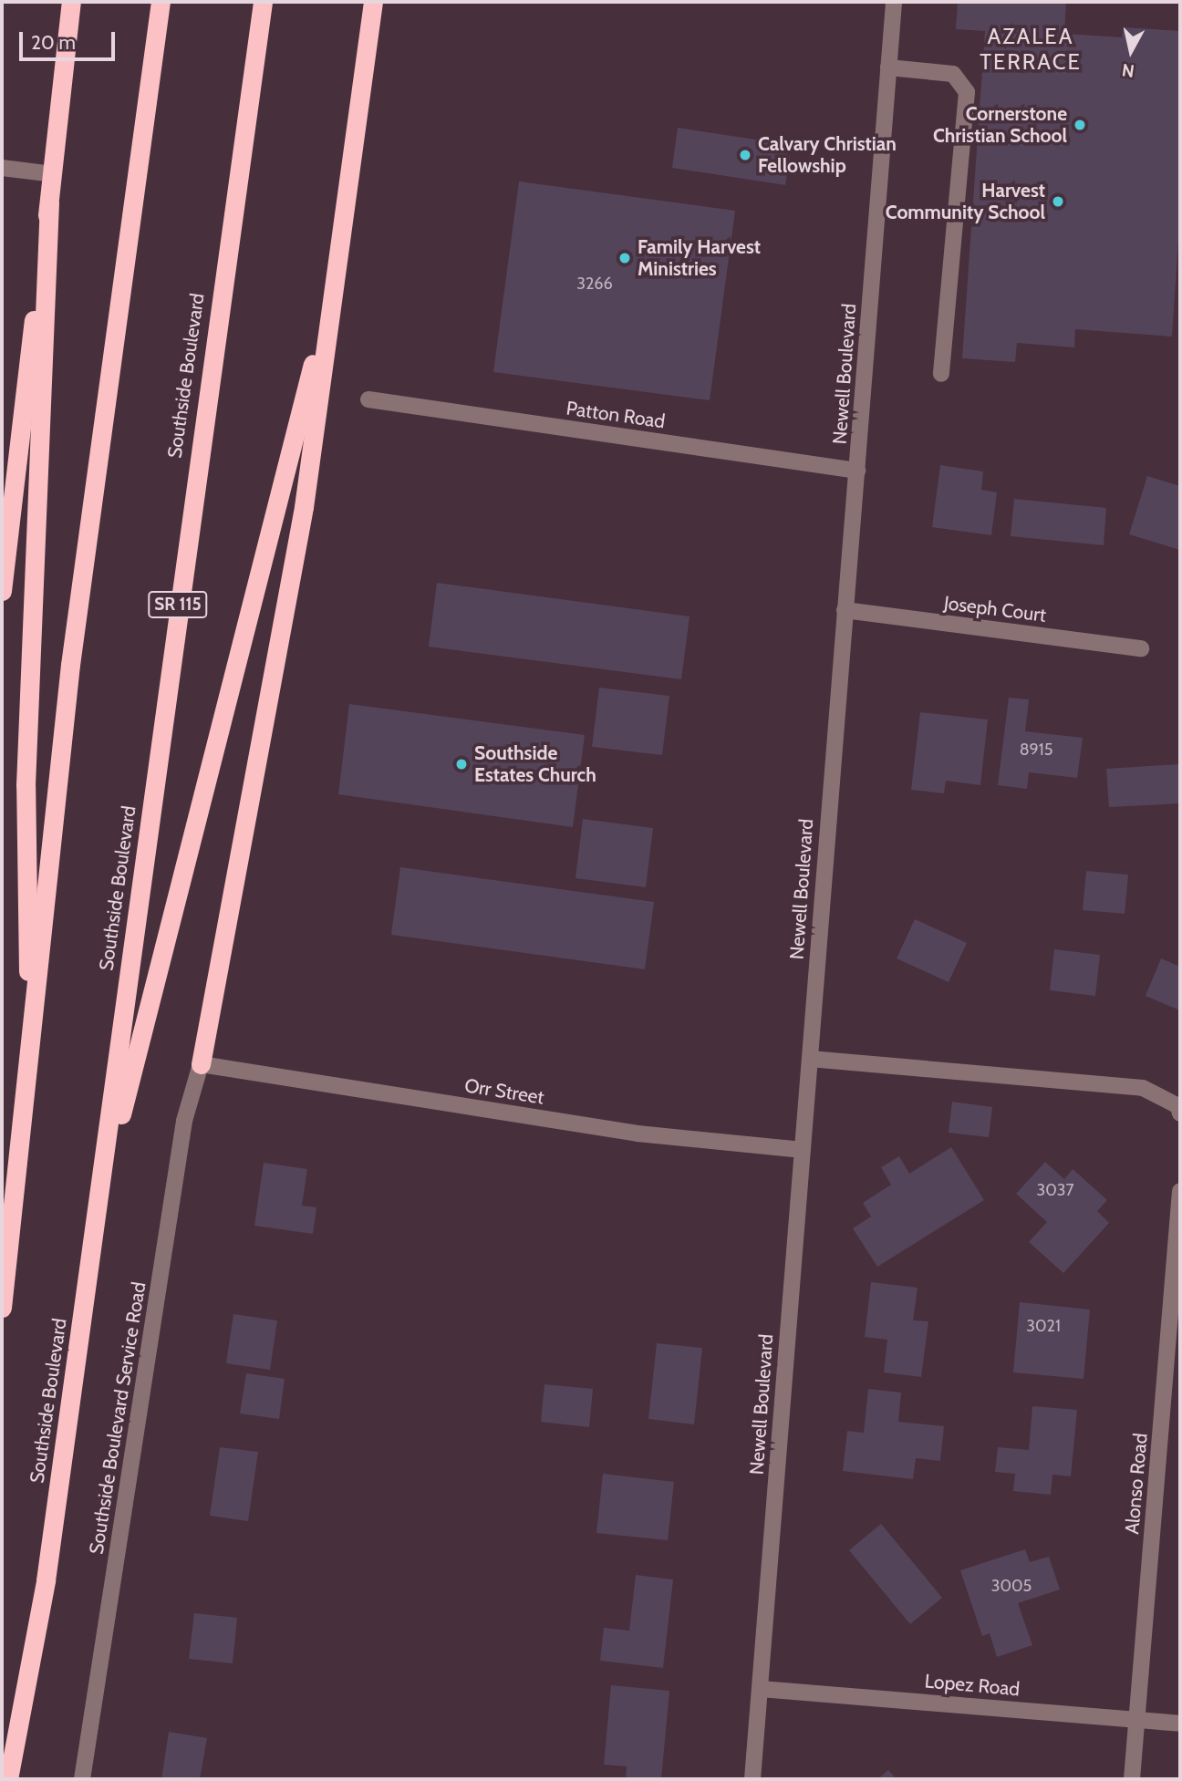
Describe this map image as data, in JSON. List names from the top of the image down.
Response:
{
  "streets": {
    "highway": ["Southside Boulevard", "SR 115"],
    "street": [
      "Newell Boulevard",
      "Patton Road",
      "Joseph Court",
      "Orr Street",
      "Southside Boulevard Service Road",
      "Alonso Road",
      "Lopez Road"
    ]
  },
  "crossings": [
    ["Newell Boulevard", "Patton Road"],
    ["Newell Boulevard", "Joseph Court"],
    ["Newell Boulevard", "Orr Street"],
    ["Newell Boulevard", "Lopez Road"],
    ["Orr Street", "Southside Boulevard Service Road"],
    ["Alonso Road", "Lopez Road"]
  ],
  "districts": ["AZALEA TERRACE"],
  "places": [
    "Cornerstone Christian School",
    "Calvary Christian Fellowship",
    "Harvest Community School",
    "Family Harvest Ministries",
    "Southside Estates Church"
  ],
  "house_numbers": [
    "3266",
    "8915",
    "3037",
    "3021",
    "3005"
  ],
  "scale_bar": "20 m",
  "north": "bottom"
}
